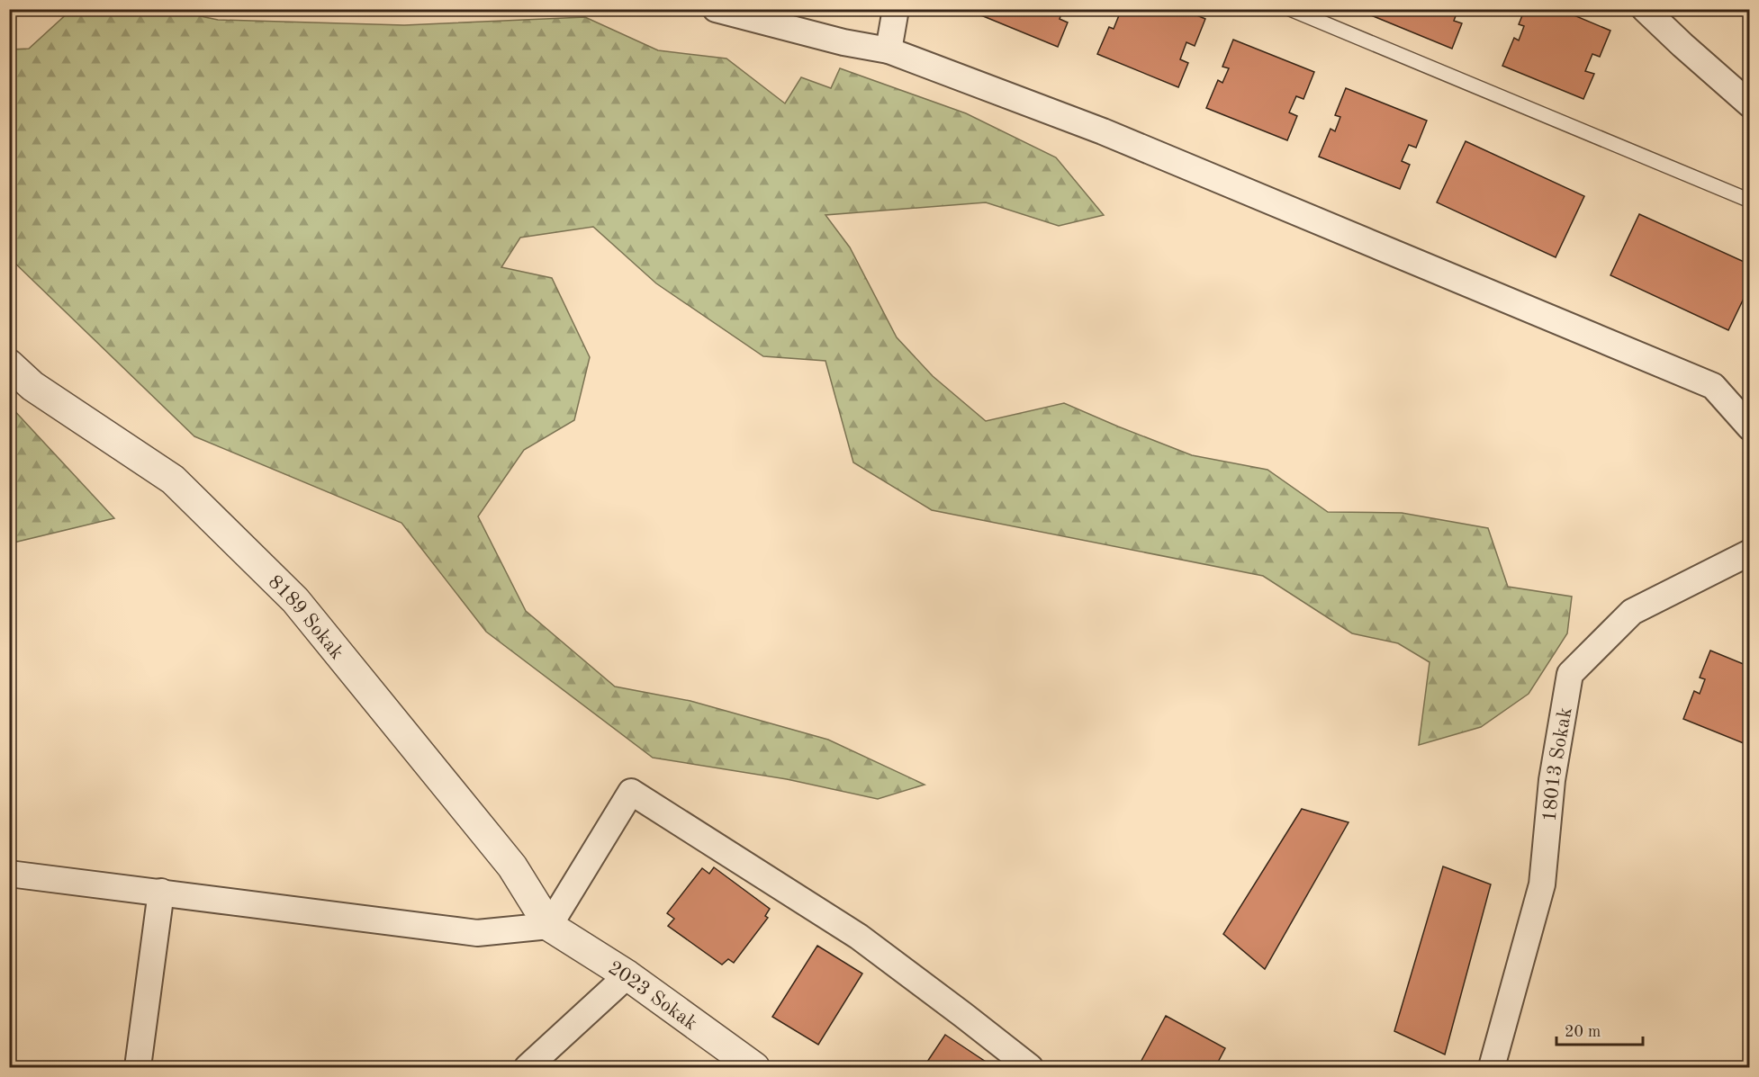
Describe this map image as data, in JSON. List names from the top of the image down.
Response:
{
  "streets": {
    "street": ["8189 Sokak", "18013 Sokak", "2023 Sokak"]
  },
  "crossings": [
    ["8189 Sokak", "2023 Sokak"]
  ],
  "scale_bar": "20 m"
}
